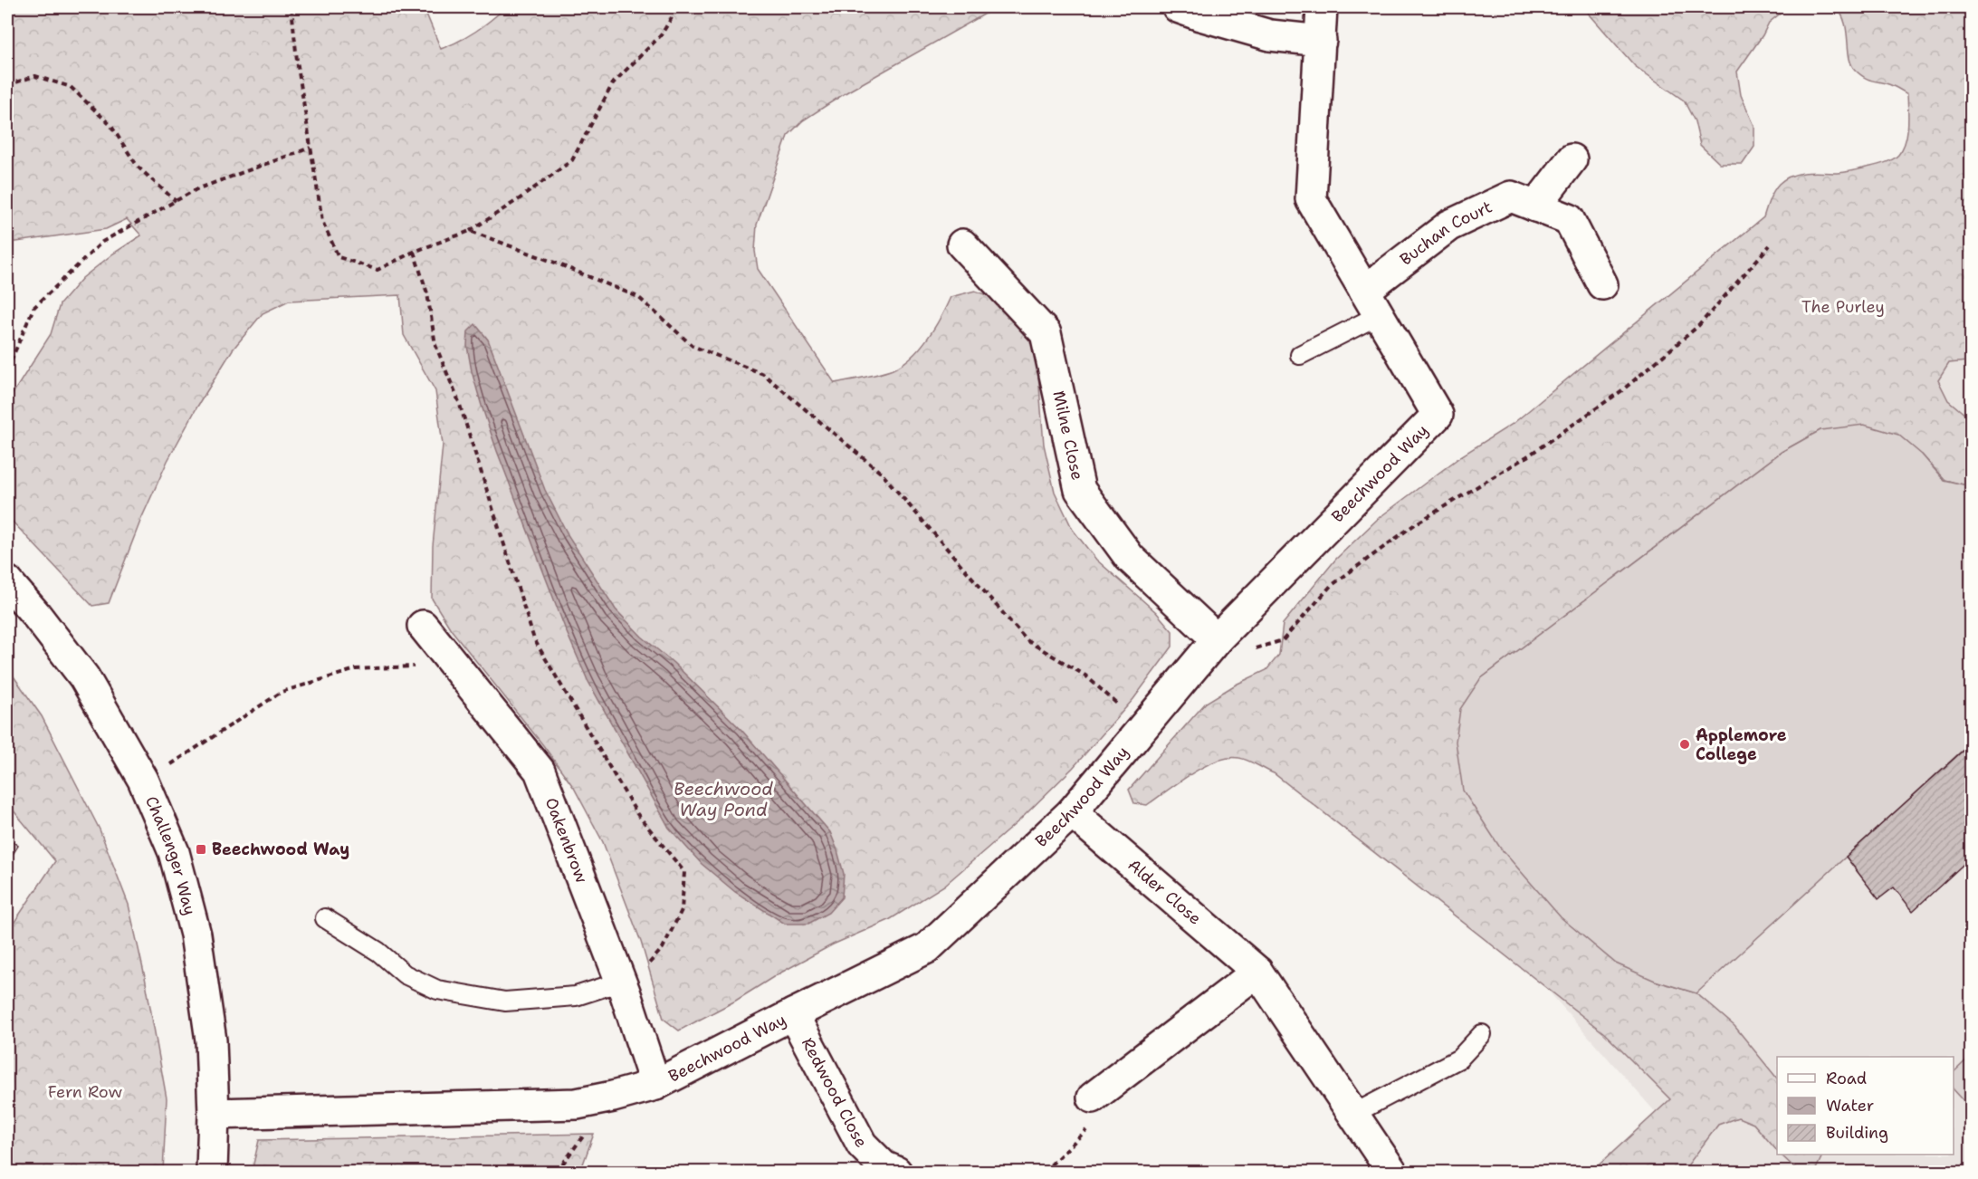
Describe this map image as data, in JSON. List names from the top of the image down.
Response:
{
  "streets": {
    "street": [
      "Buchan Court",
      "Milne Close",
      "Beechwood Way",
      "Oakenbrow",
      "Challenger Way",
      "Alder Close",
      "Redwood Close"
    ]
  },
  "crossings": [
    ["Buchan Court", "Beechwood Way"],
    ["Milne Close", "Beechwood Way"],
    ["Beechwood Way", "Oakenbrow"],
    ["Beechwood Way", "Challenger Way"],
    ["Beechwood Way", "Alder Close"],
    ["Beechwood Way", "Redwood Close"]
  ],
  "water": ["Beechwood Way Pond"],
  "parks": ["The Purley", "Fern Row"],
  "places": {
    "other": ["Applemore College"],
    "transit": ["Beechwood Way"]
  },
  "legend": ["Road", "Water", "Building"]
}
